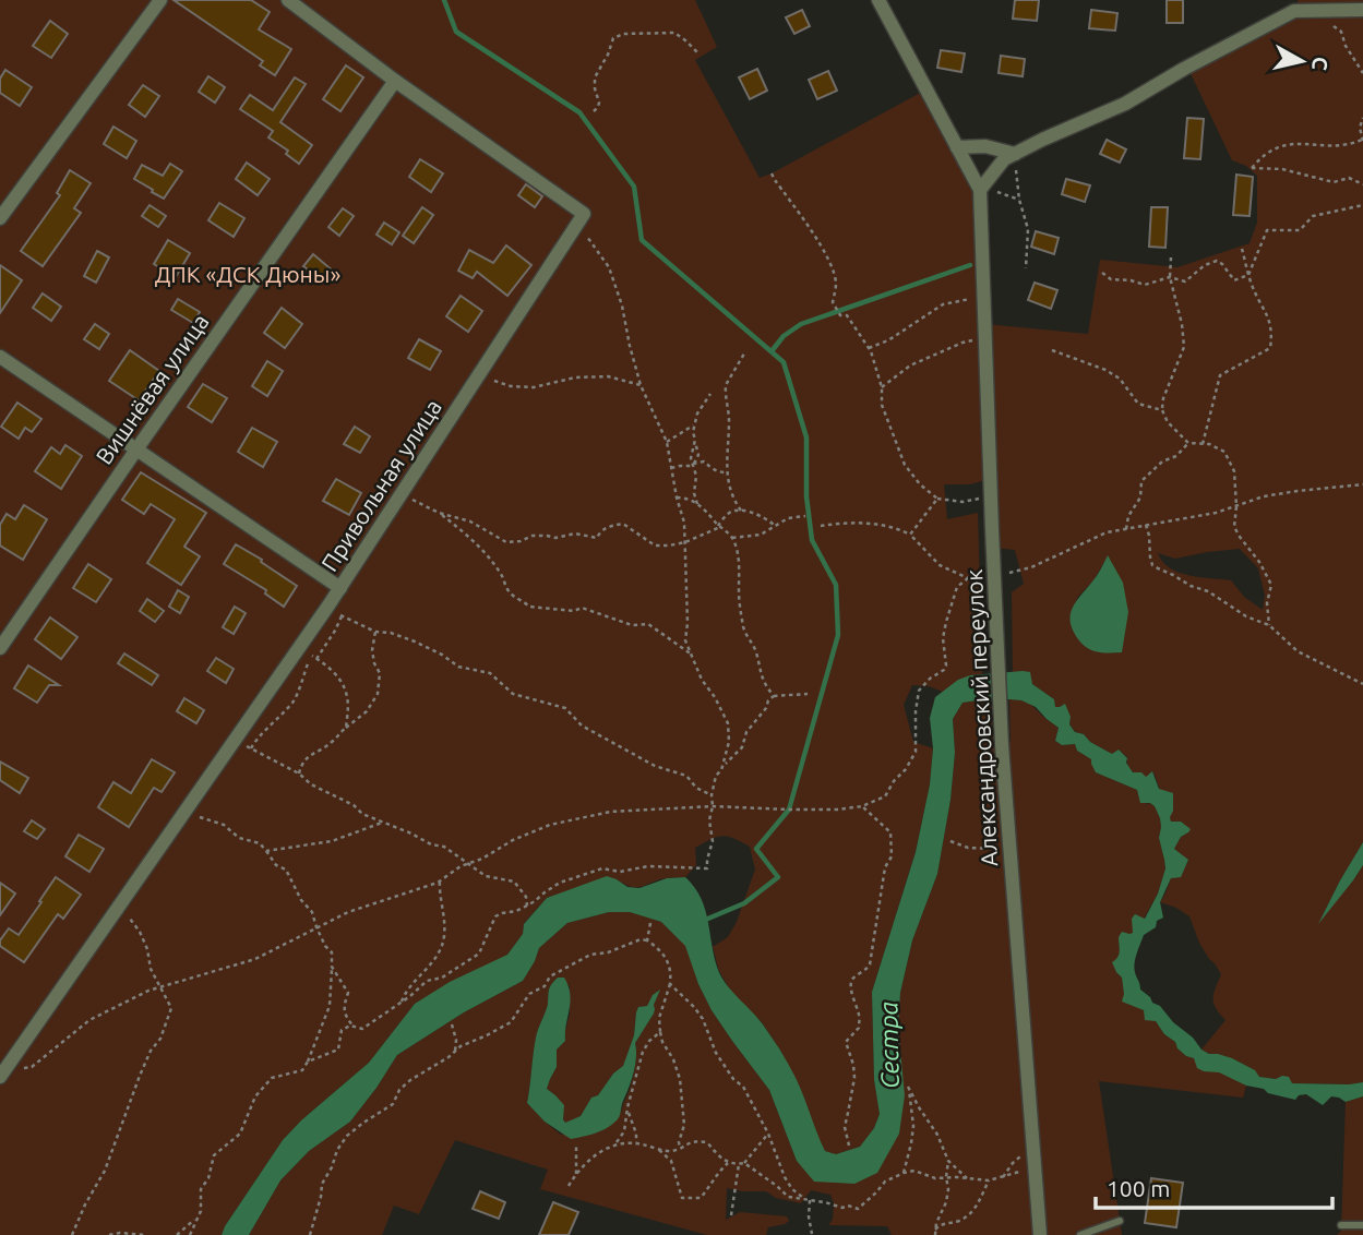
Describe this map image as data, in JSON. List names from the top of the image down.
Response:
{
  "streets": {
    "street": ["Вишнёвая улица", "Привольная улица", "Александровский переулок"]
  },
  "crossings": [
    ["Вишнёвая улица", "Привольная улица"]
  ],
  "water": ["Сестра"],
  "parks": ["ДПК «ДСК Дюны»"],
  "scale_bar": "100 m",
  "north": "right"
}
